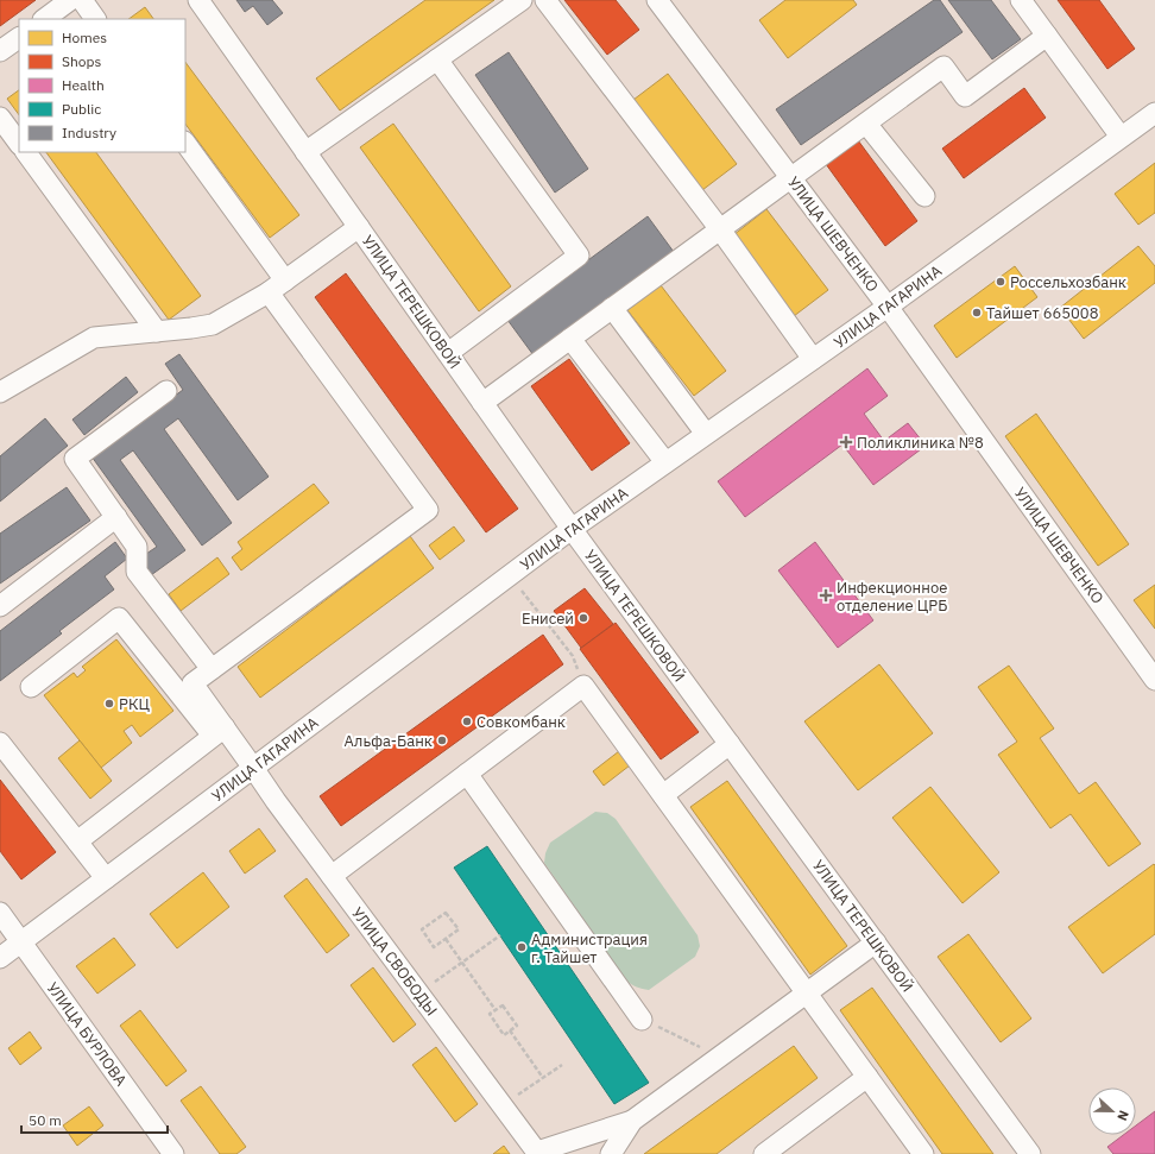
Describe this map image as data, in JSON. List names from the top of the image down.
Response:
{
  "streets": {
    "street": [
      "УЛИЦА ШЕВЧЕНКО",
      "УЛИЦА ТЕРЕШКОВОЙ",
      "УЛИЦА ГАГАРИНА",
      "УЛИЦА СВОБОДЫ",
      "УЛИЦА БУРЛОВА"
    ]
  },
  "crossings": [
    ["УЛИЦА ШЕВЧЕНКО", "УЛИЦА ГАГАРИНА"],
    ["УЛИЦА ТЕРЕШКОВОЙ", "УЛИЦА ГАГАРИНА"],
    ["УЛИЦА ГАГАРИНА", "УЛИЦА СВОБОДЫ"],
    ["УЛИЦА ГАГАРИНА", "УЛИЦА БУРЛОВА"]
  ],
  "places": {
    "other": [
      "Россельхозбанк",
      "Тайшет 665008",
      "Енисей",
      "РКЦ",
      "Совкомбанк",
      "Альфа-Банк",
      "Администрация г. Тайшет"
    ],
    "health": ["Поликлиника №8", "Инфекционное отделение ЦРБ"]
  },
  "legend": [
    "Homes",
    "Shops",
    "Health",
    "Public",
    "Industry"
  ],
  "scale_bar": "50 m",
  "north": "right"
}
